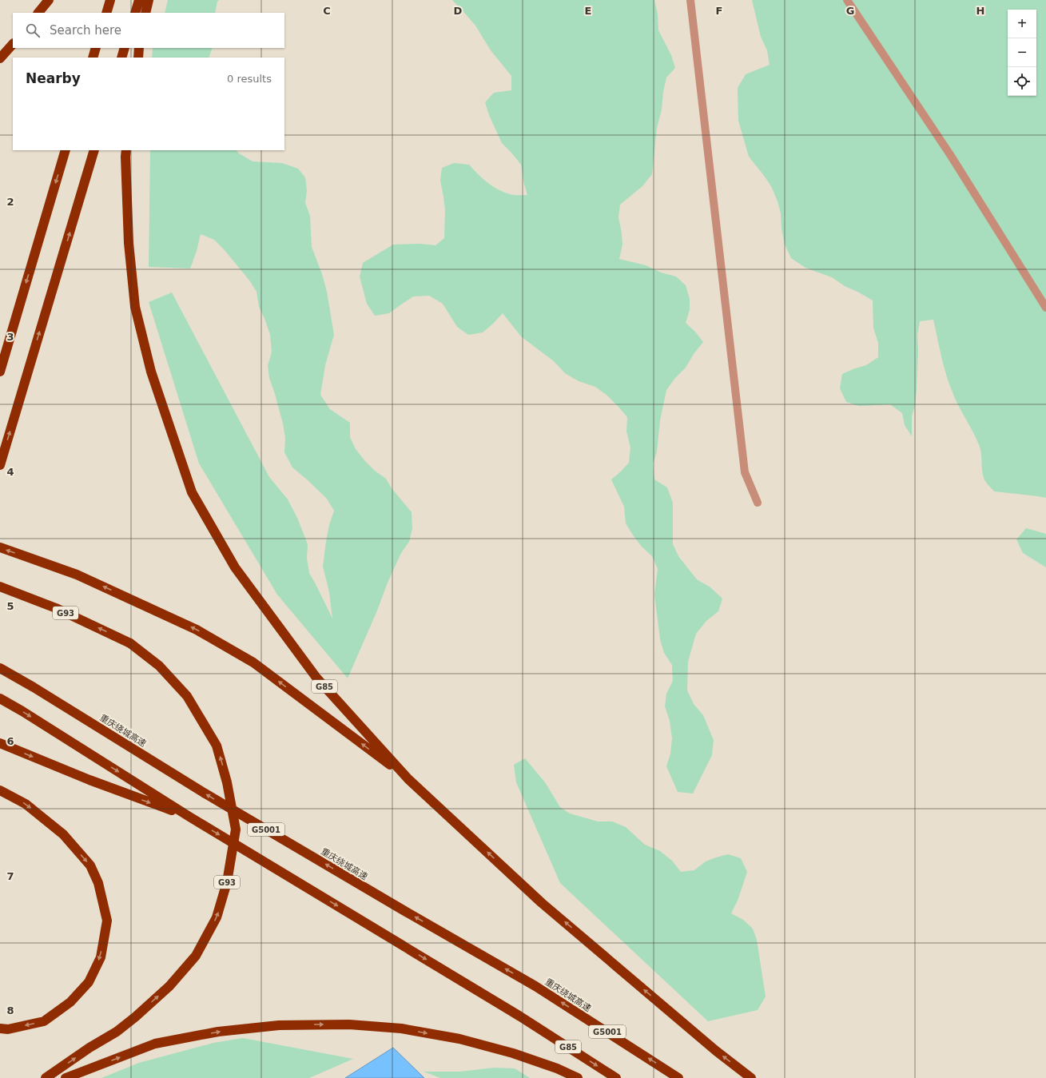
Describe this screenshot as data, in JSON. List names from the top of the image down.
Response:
{
  "streets": {
    "highway": [
      "G93",
      "G85",
      "重庆绕城高速",
      "G5001"
    ]
  },
  "page": {
    "map_buttons": ["+", "−"],
    "search": "Search here",
    "heading": ["Nearby", "0 results"]
  },
  "grid": {
    "columns": [
      "C",
      "D",
      "E",
      "F",
      "G",
      "H"
    ],
    "rows": [
      "2",
      "3",
      "4",
      "5",
      "6",
      "7",
      "8"
    ]
  }
}
